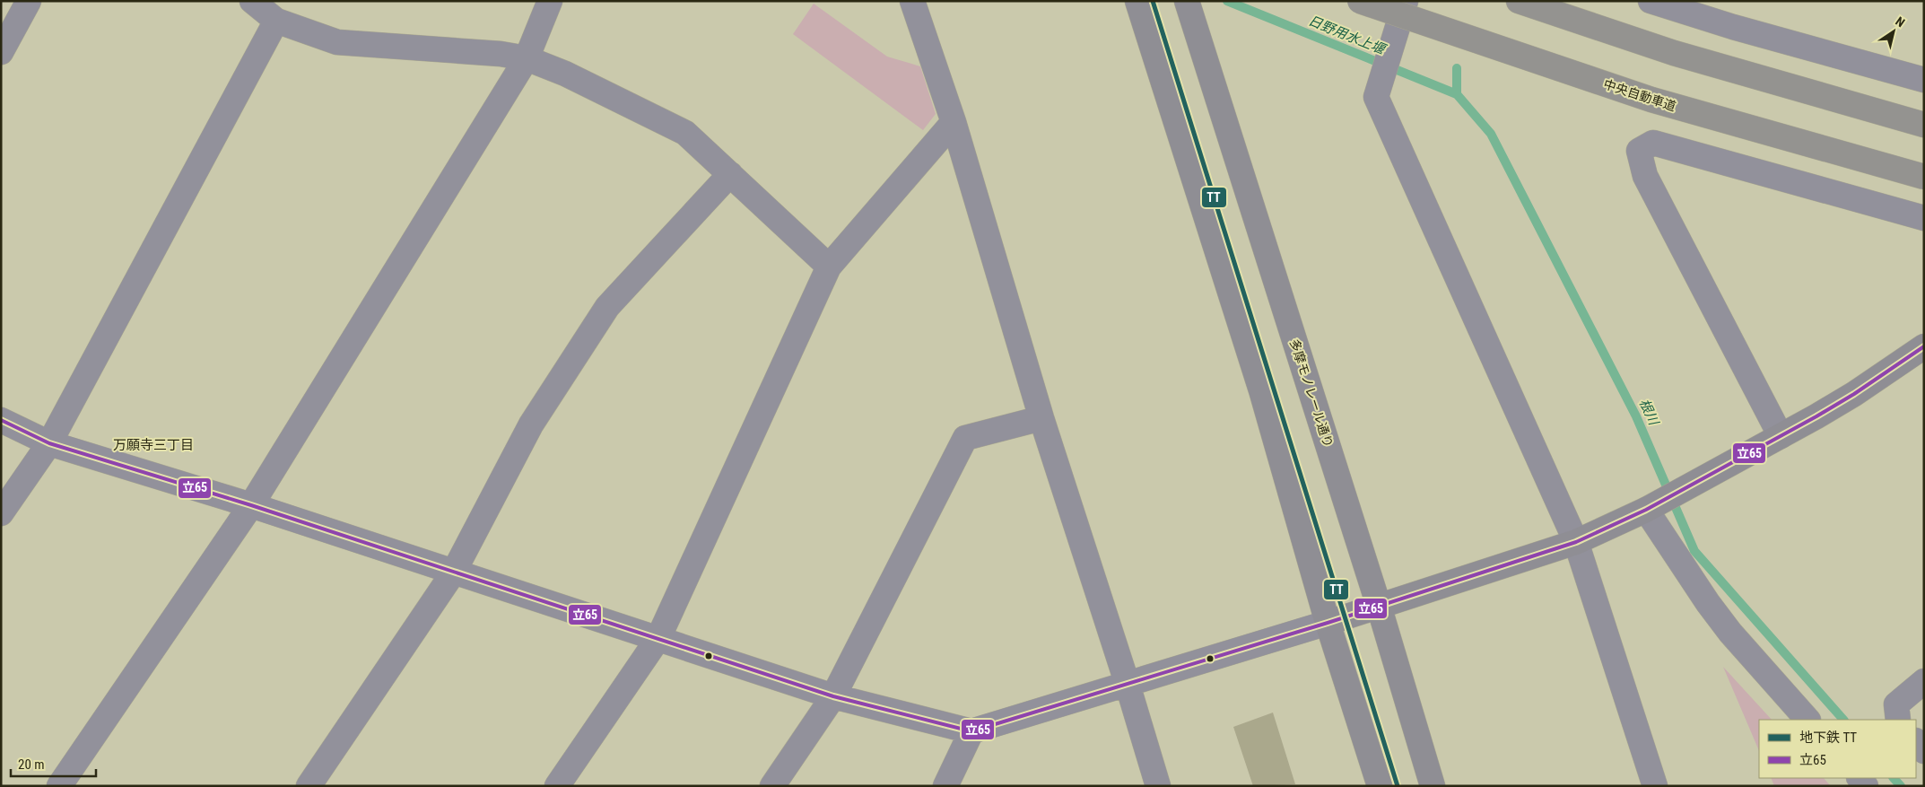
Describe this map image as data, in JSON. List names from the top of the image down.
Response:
{
  "streets": {
    "highway": ["中央自動車道"],
    "main road": ["多摩モノレール通り"]
  },
  "districts": ["万願寺三丁目"],
  "water": ["日野用水上堰", "根川"],
  "lines": ["metro line TT", "transit line 立65"],
  "legend": ["地下鉄 TT", "立65"],
  "scale_bar": "20 m",
  "north": "top right"
}
